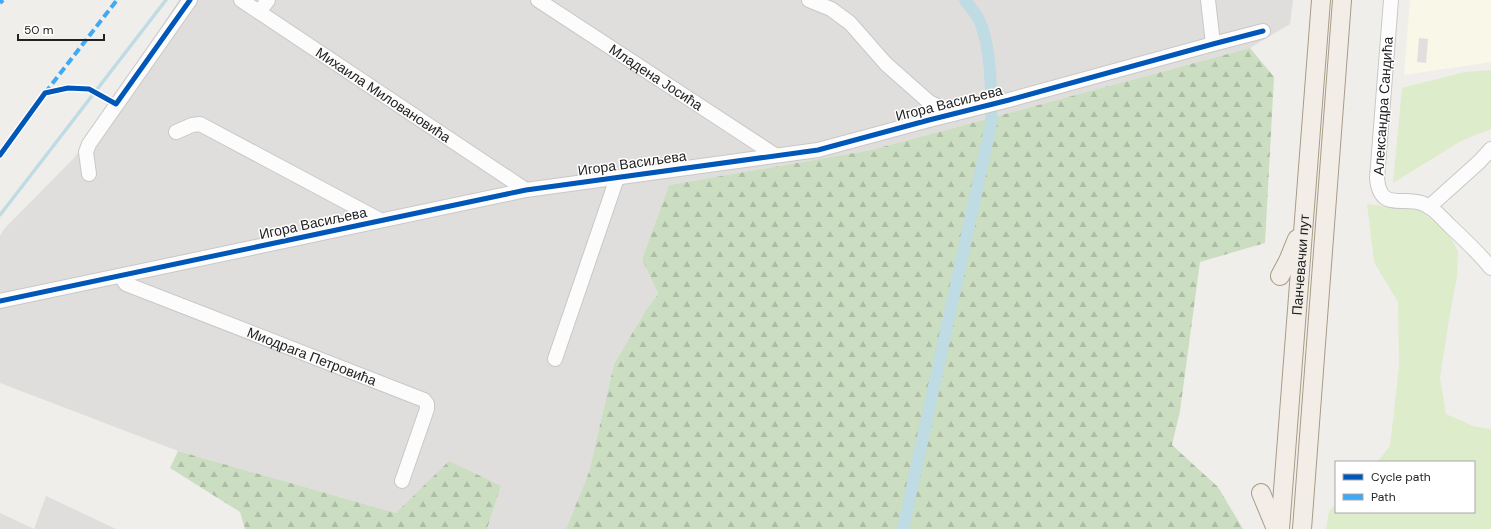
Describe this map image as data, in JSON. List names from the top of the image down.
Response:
{
  "streets": {
    "main road": ["Панчевачки пут"],
    "street": [
      "Младена Јосића",
      "Михаила Миловановића",
      "Игора Васиљева",
      "Александра Сандића",
      "Миодрага Петровића"
    ]
  },
  "crossings": [
    ["Младена Јосића", "Игора Васиљева"],
    ["Михаила Миловановића", "Игора Васиљева"],
    ["Игора Васиљева", "Миодрага Петровића"]
  ],
  "legend": ["Cycle path", "Path"],
  "scale_bar": "50 m"
}
